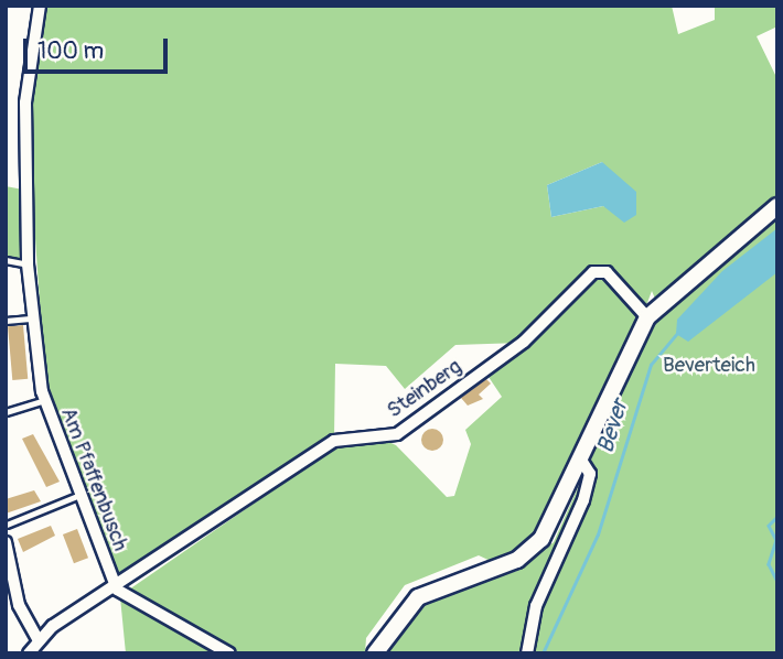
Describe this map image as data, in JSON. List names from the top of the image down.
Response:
{
  "streets": {
    "street": ["Steinberg", "Am Pfaffenbusch"]
  },
  "crossings": [
    ["Steinberg", "Am Pfaffenbusch"]
  ],
  "water": ["Bever"],
  "parks": ["Beverteich"],
  "scale_bar": "100 m"
}
